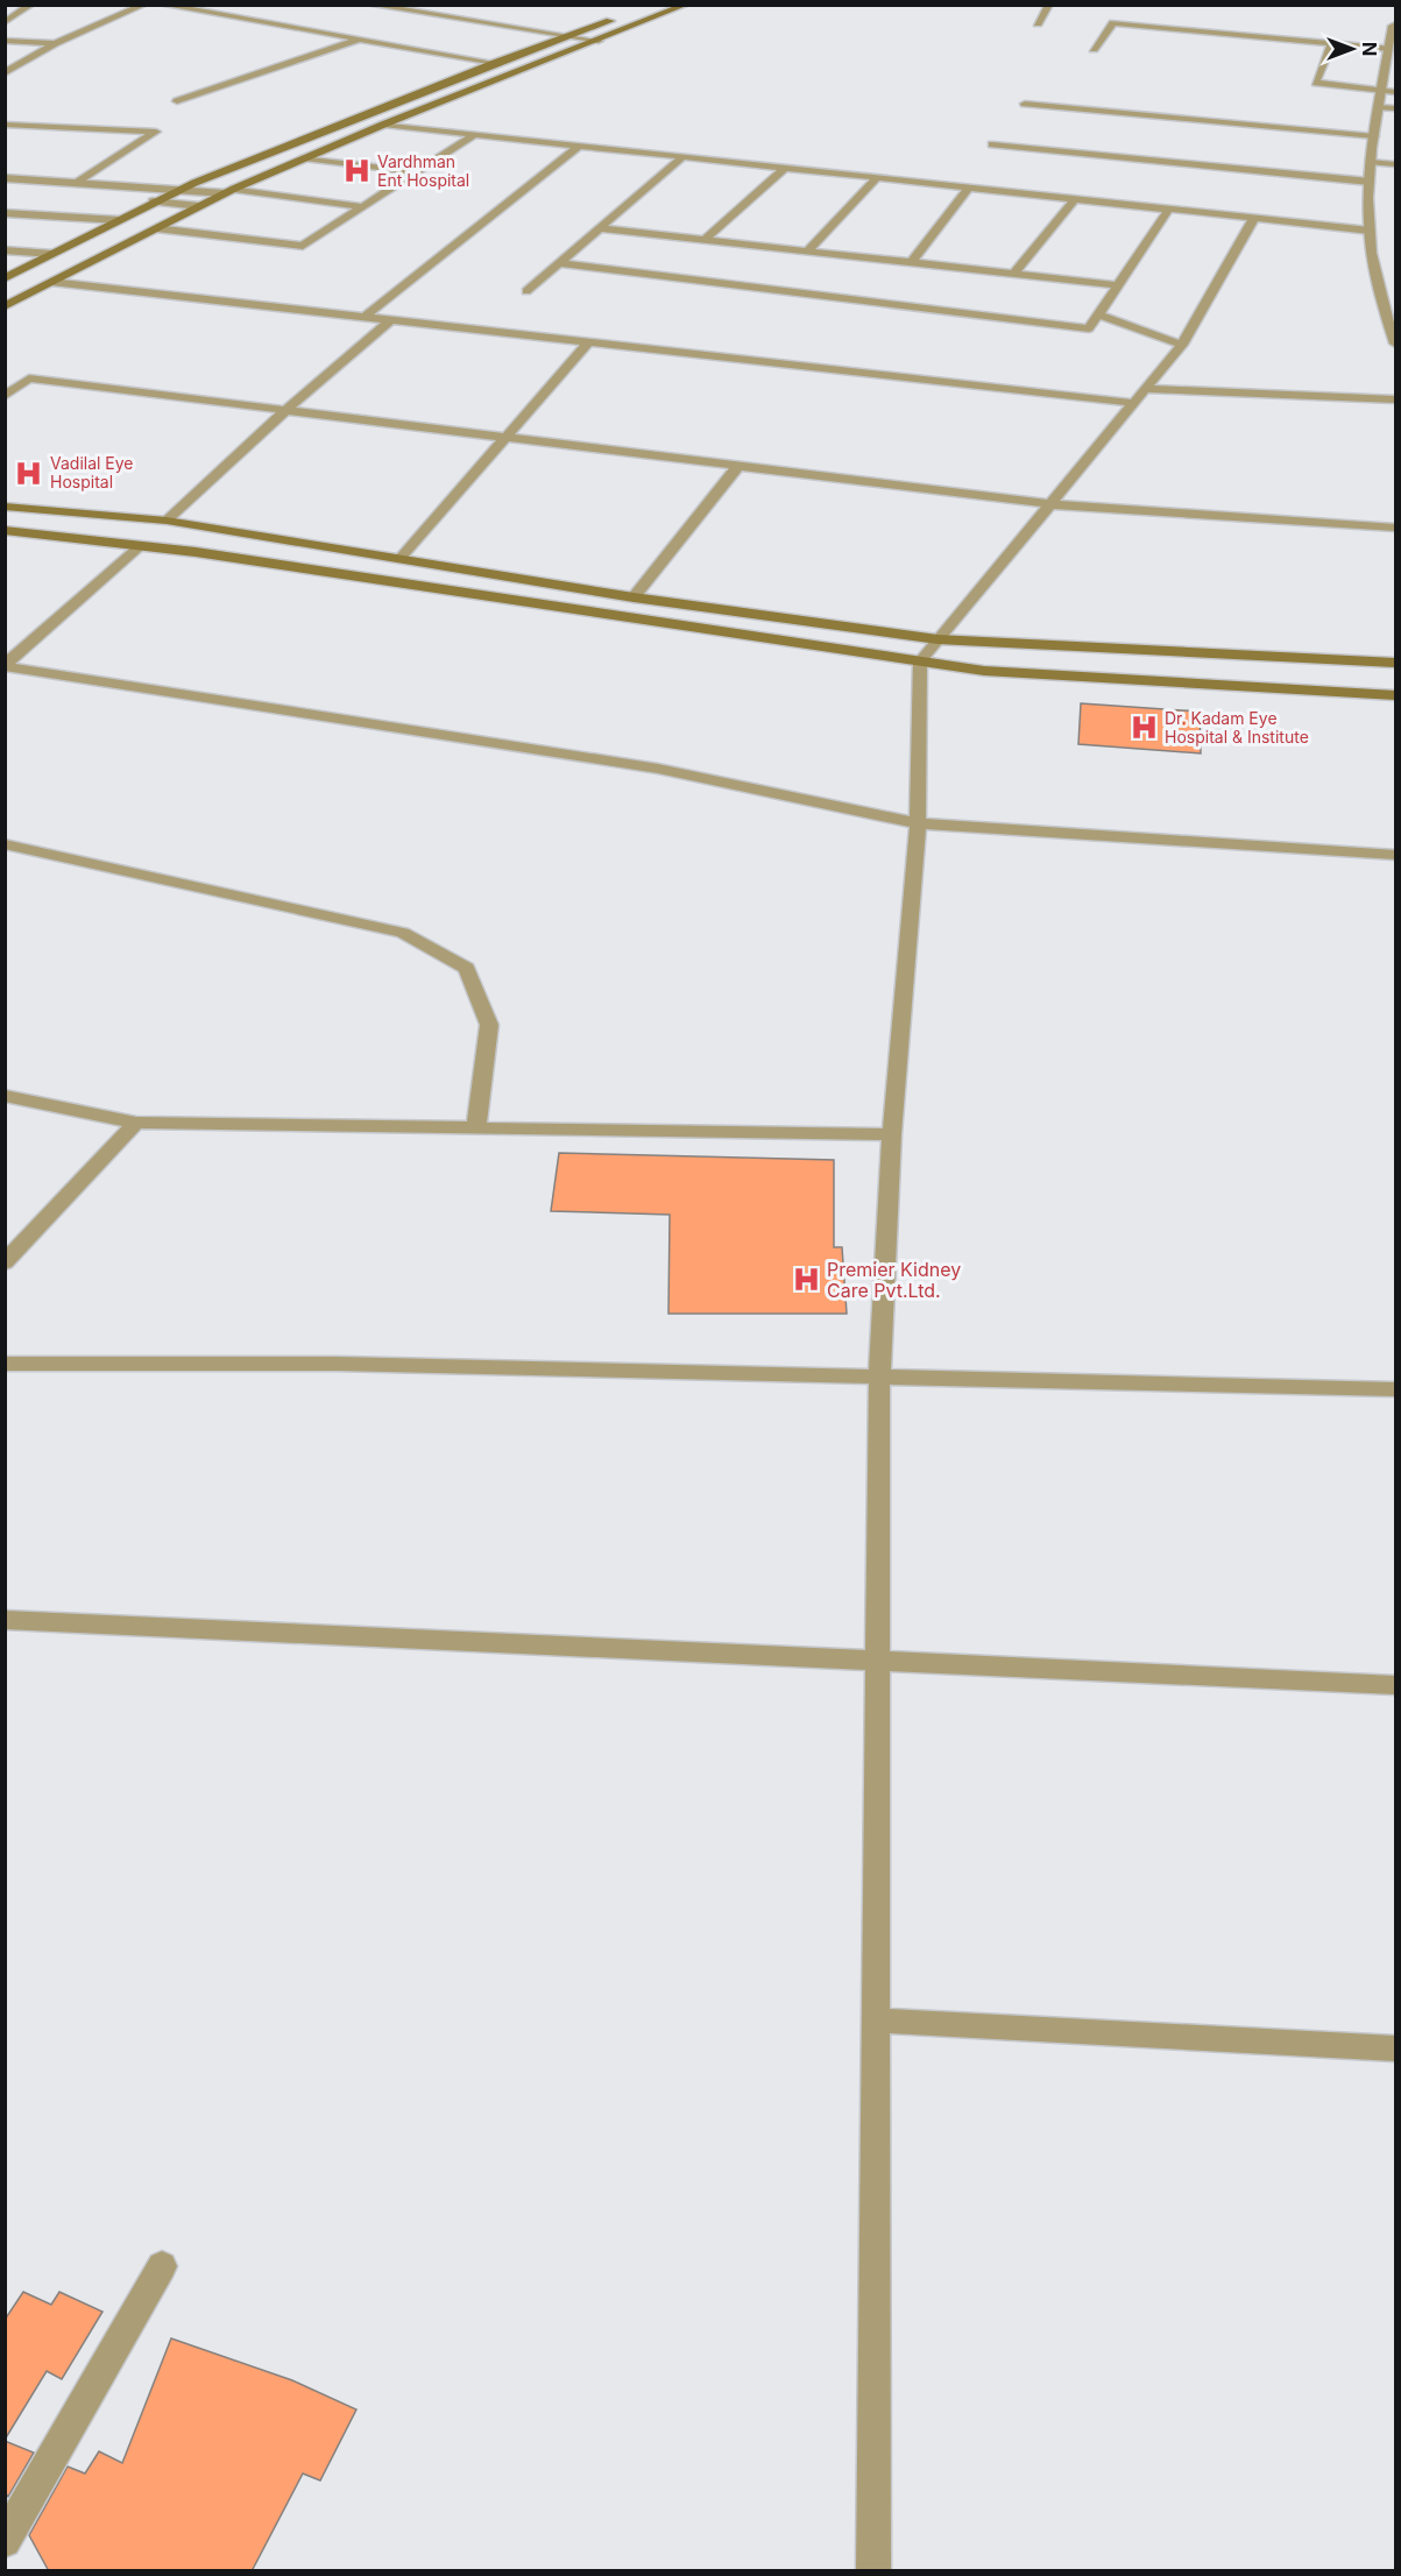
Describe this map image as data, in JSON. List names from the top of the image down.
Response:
{
  "places": {
    "hospital": [
      "Vardhman Ent Hospital",
      "Vadilal Eye Hospital",
      "Dr. Kadam Eye Hospital & Institute",
      "Premier Kidney Care Pvt.Ltd."
    ]
  },
  "north": "right"
}
